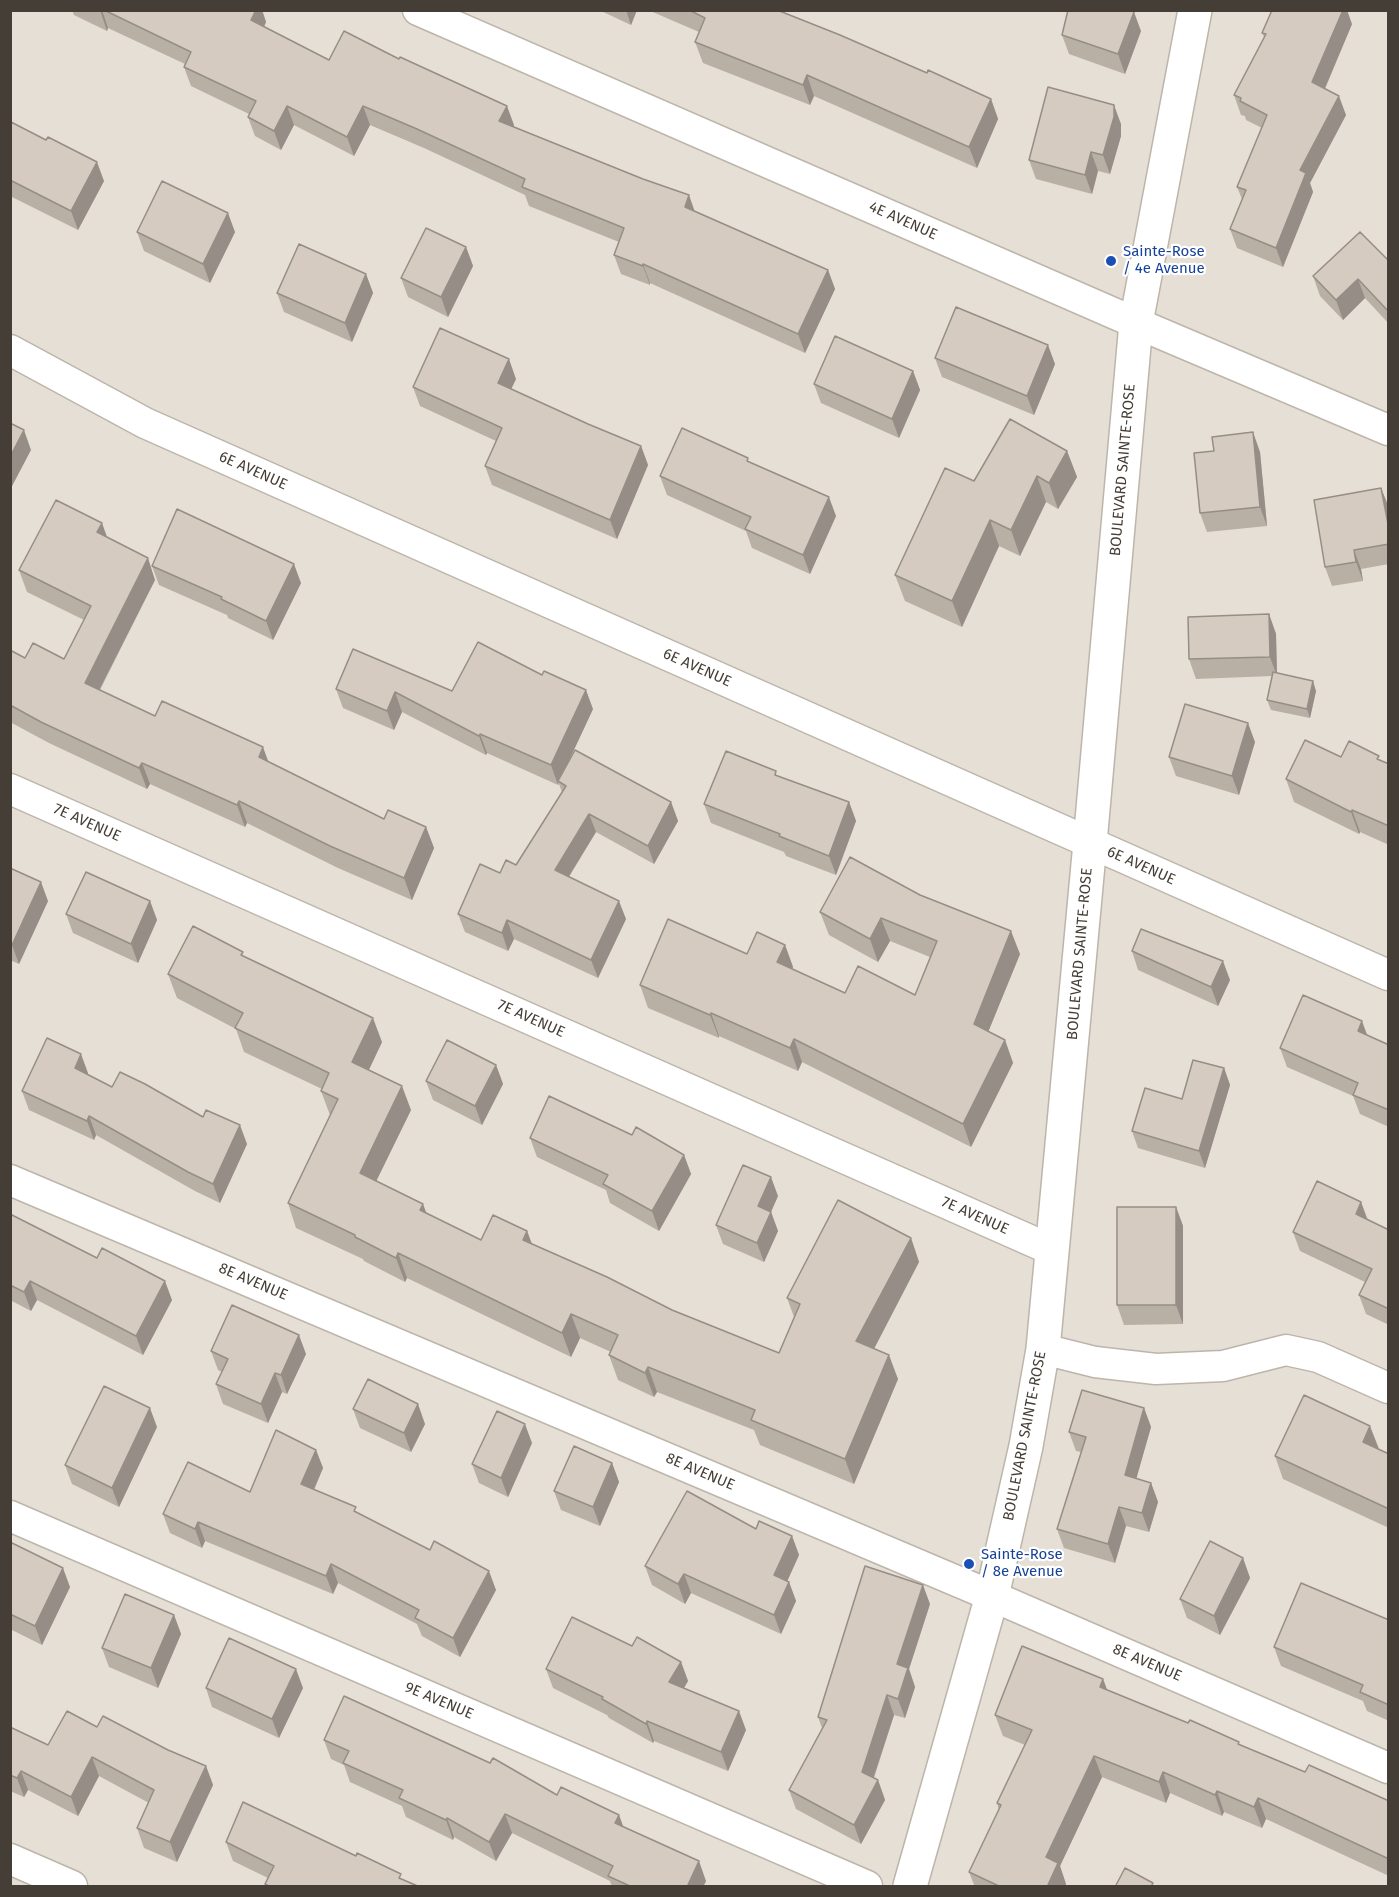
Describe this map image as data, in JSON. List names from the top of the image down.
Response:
{
  "streets": {
    "street": [
      "4E AVENUE",
      "BOULEVARD SAINTE-ROSE",
      "6E AVENUE",
      "7E AVENUE",
      "8E AVENUE",
      "9E AVENUE"
    ]
  },
  "crossings": [
    ["4E AVENUE", "BOULEVARD SAINTE-ROSE"],
    ["BOULEVARD SAINTE-ROSE", "6E AVENUE"],
    ["BOULEVARD SAINTE-ROSE", "7E AVENUE"],
    ["BOULEVARD SAINTE-ROSE", "8E AVENUE"]
  ],
  "places": ["Sainte-Rose / 4e Avenue", "Sainte-Rose / 8e Avenue"]
}
